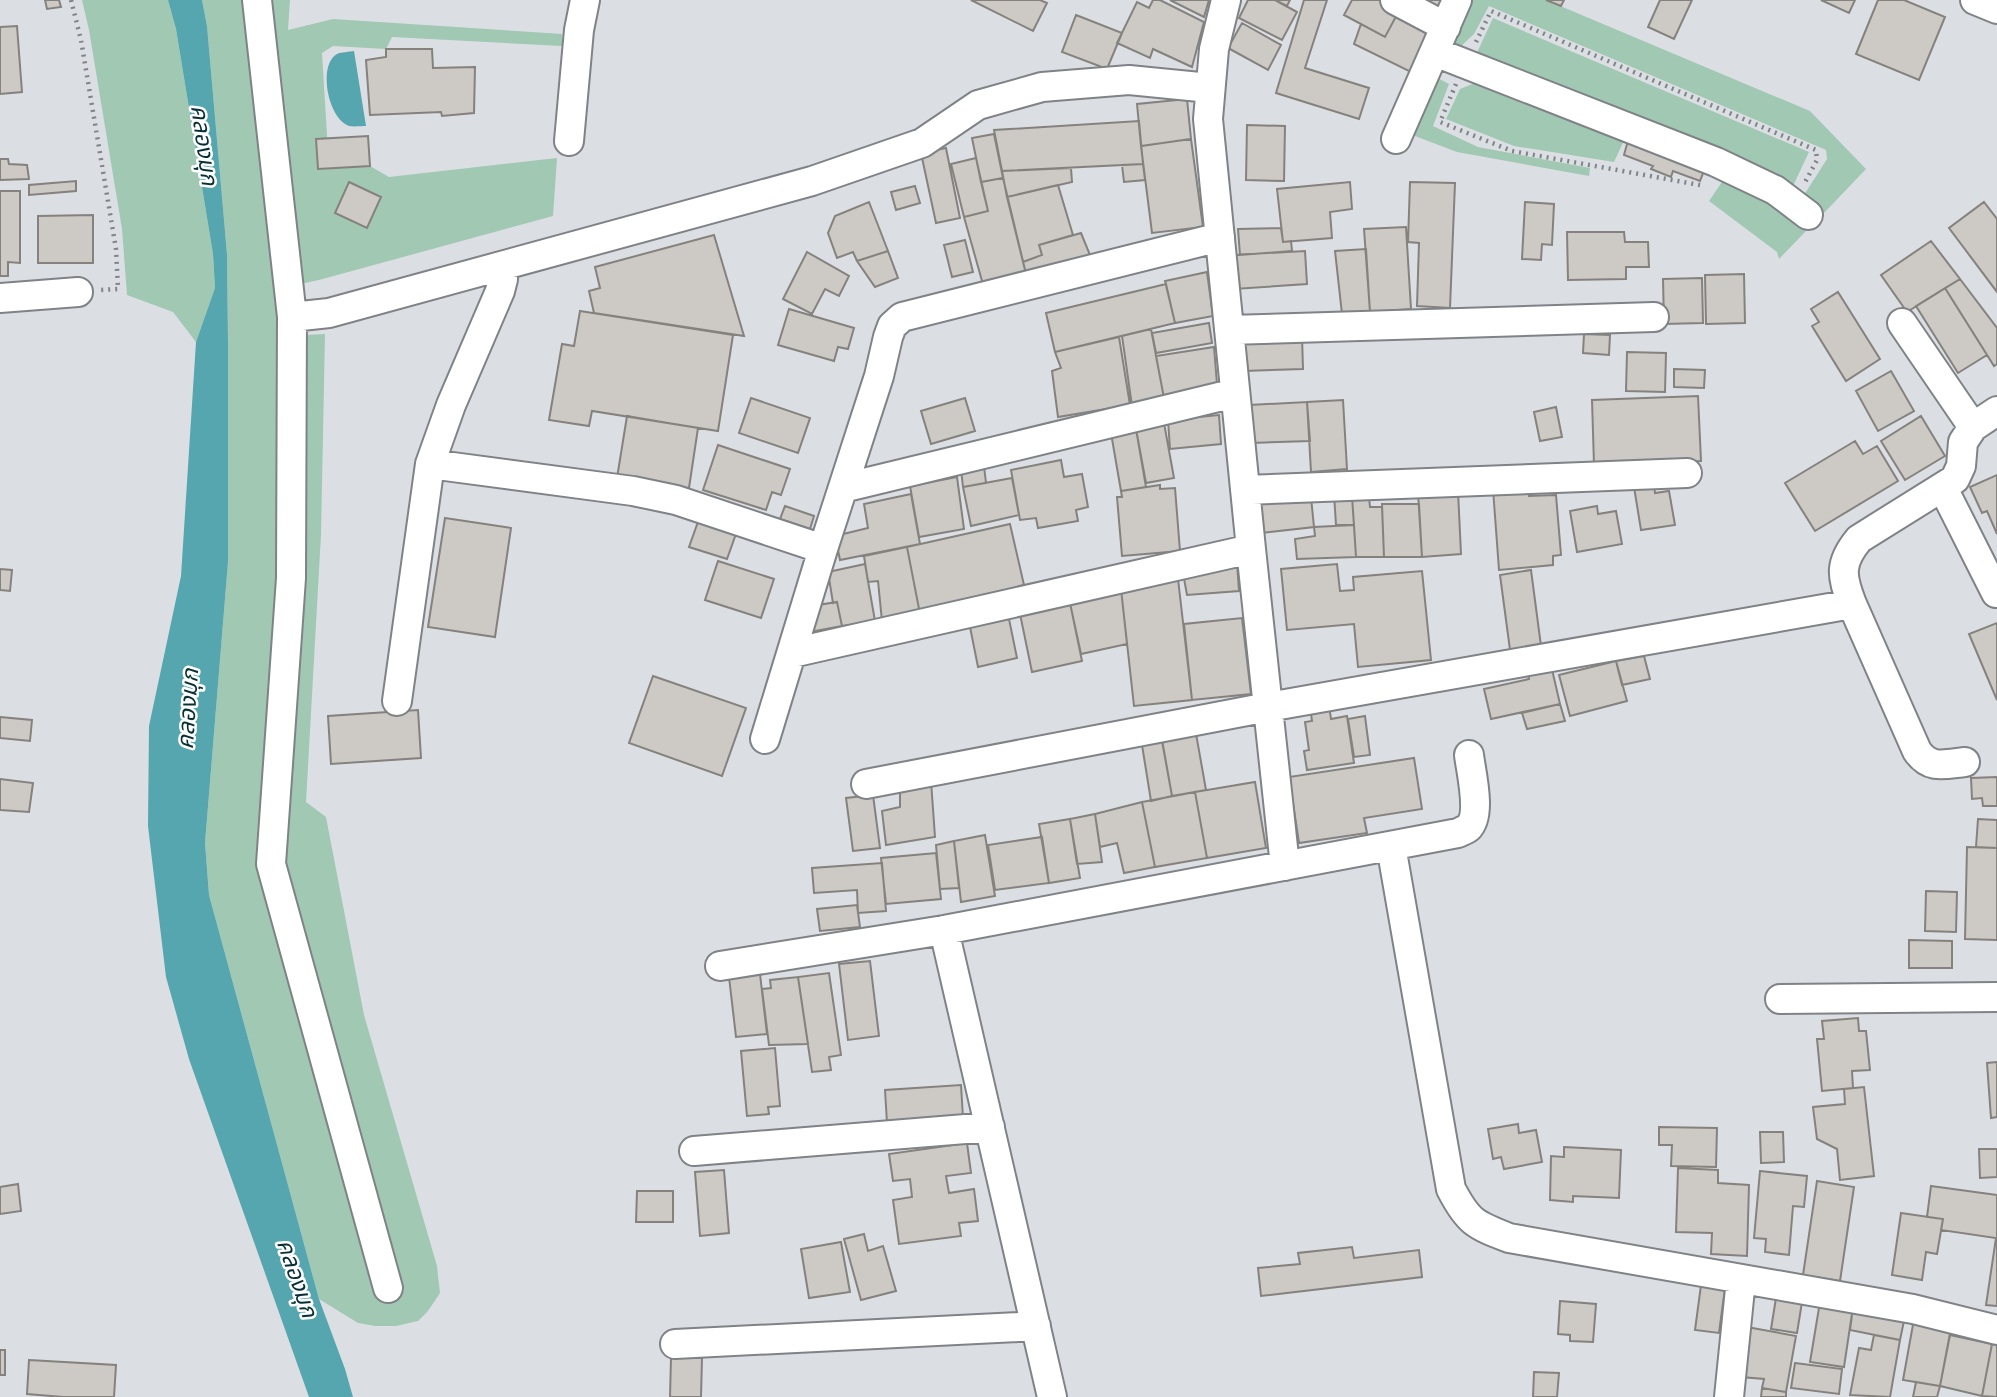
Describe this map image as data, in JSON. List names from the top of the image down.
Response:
{
  "water": ["คลองมุก"]
}
